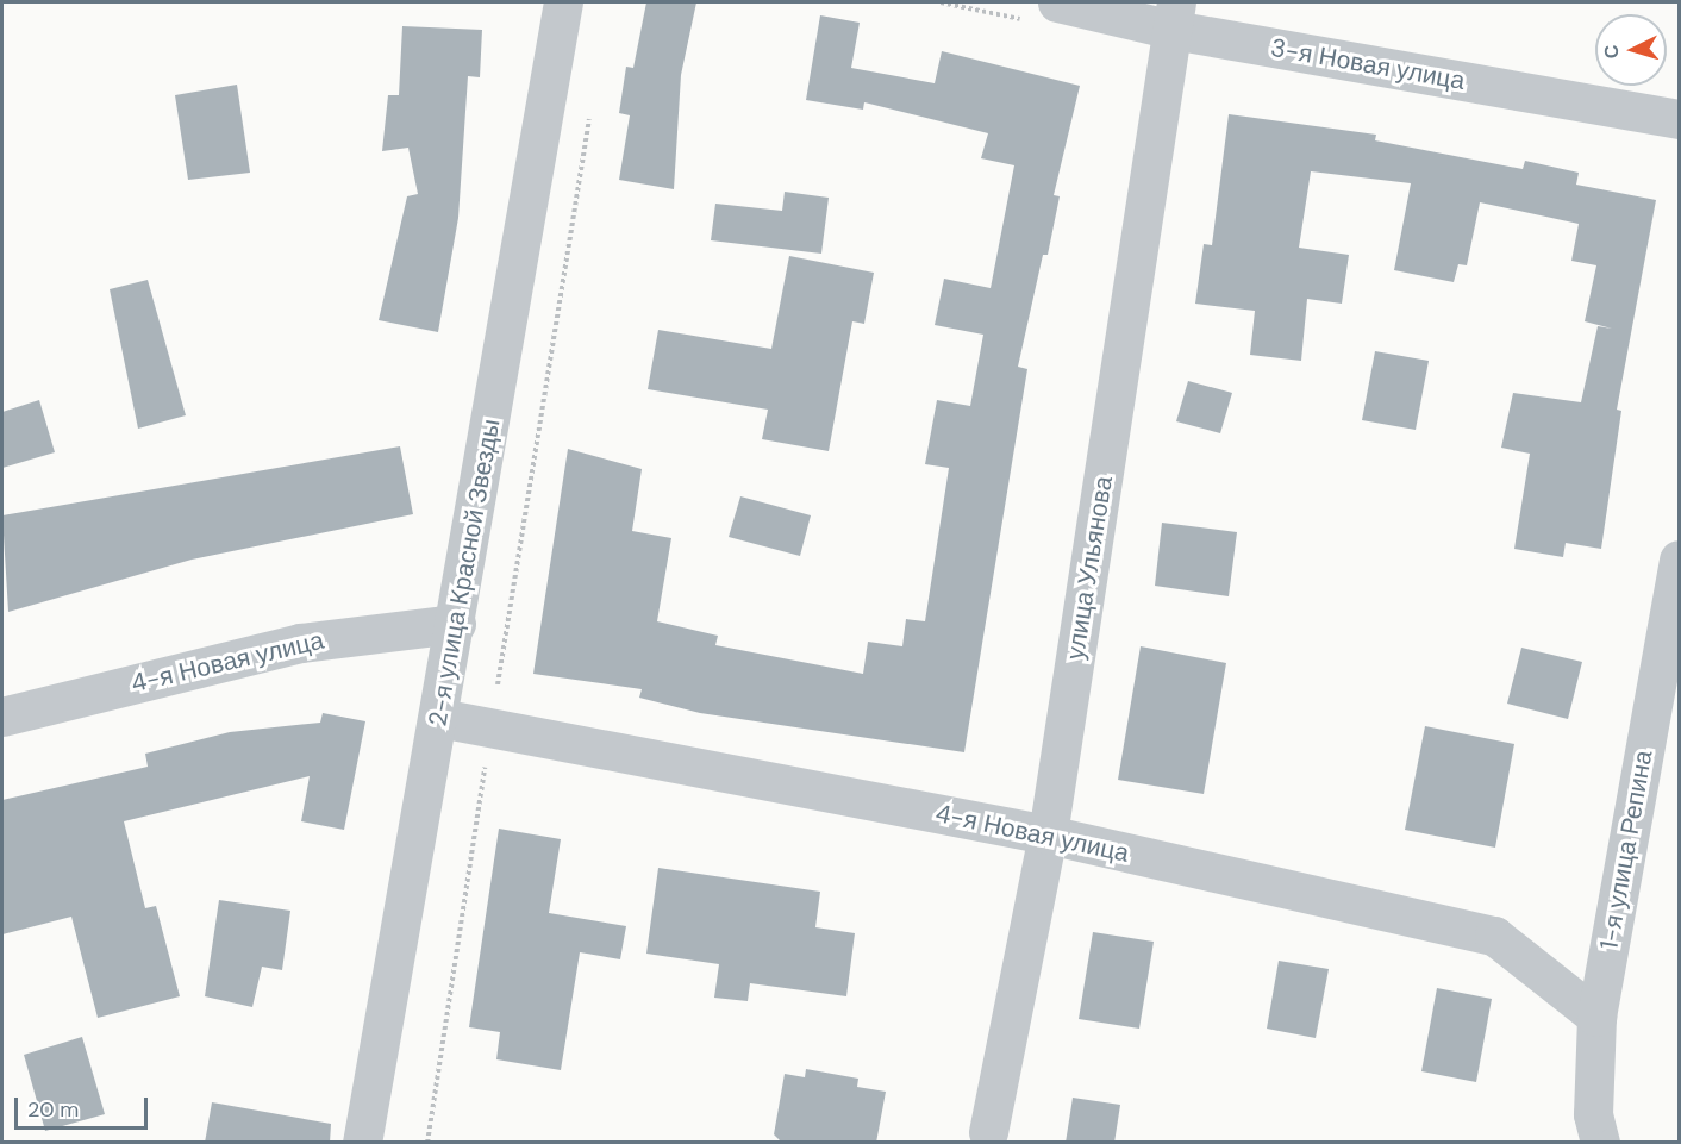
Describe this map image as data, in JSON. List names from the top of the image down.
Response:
{
  "streets": {
    "street": [
      "3-я Новая улица",
      "улица Ульянова",
      "2-я улица Красной Звезды",
      "4-я Новая улица",
      "1-я улица Репина"
    ]
  },
  "crossings": [
    ["3-я Новая улица", "улица Ульянова"],
    ["улица Ульянова", "4-я Новая улица"],
    ["2-я улица Красной Звезды", "4-я Новая улица"],
    ["4-я Новая улица", "1-я улица Репина"]
  ],
  "scale_bar": "20 m",
  "north": "left"
}
